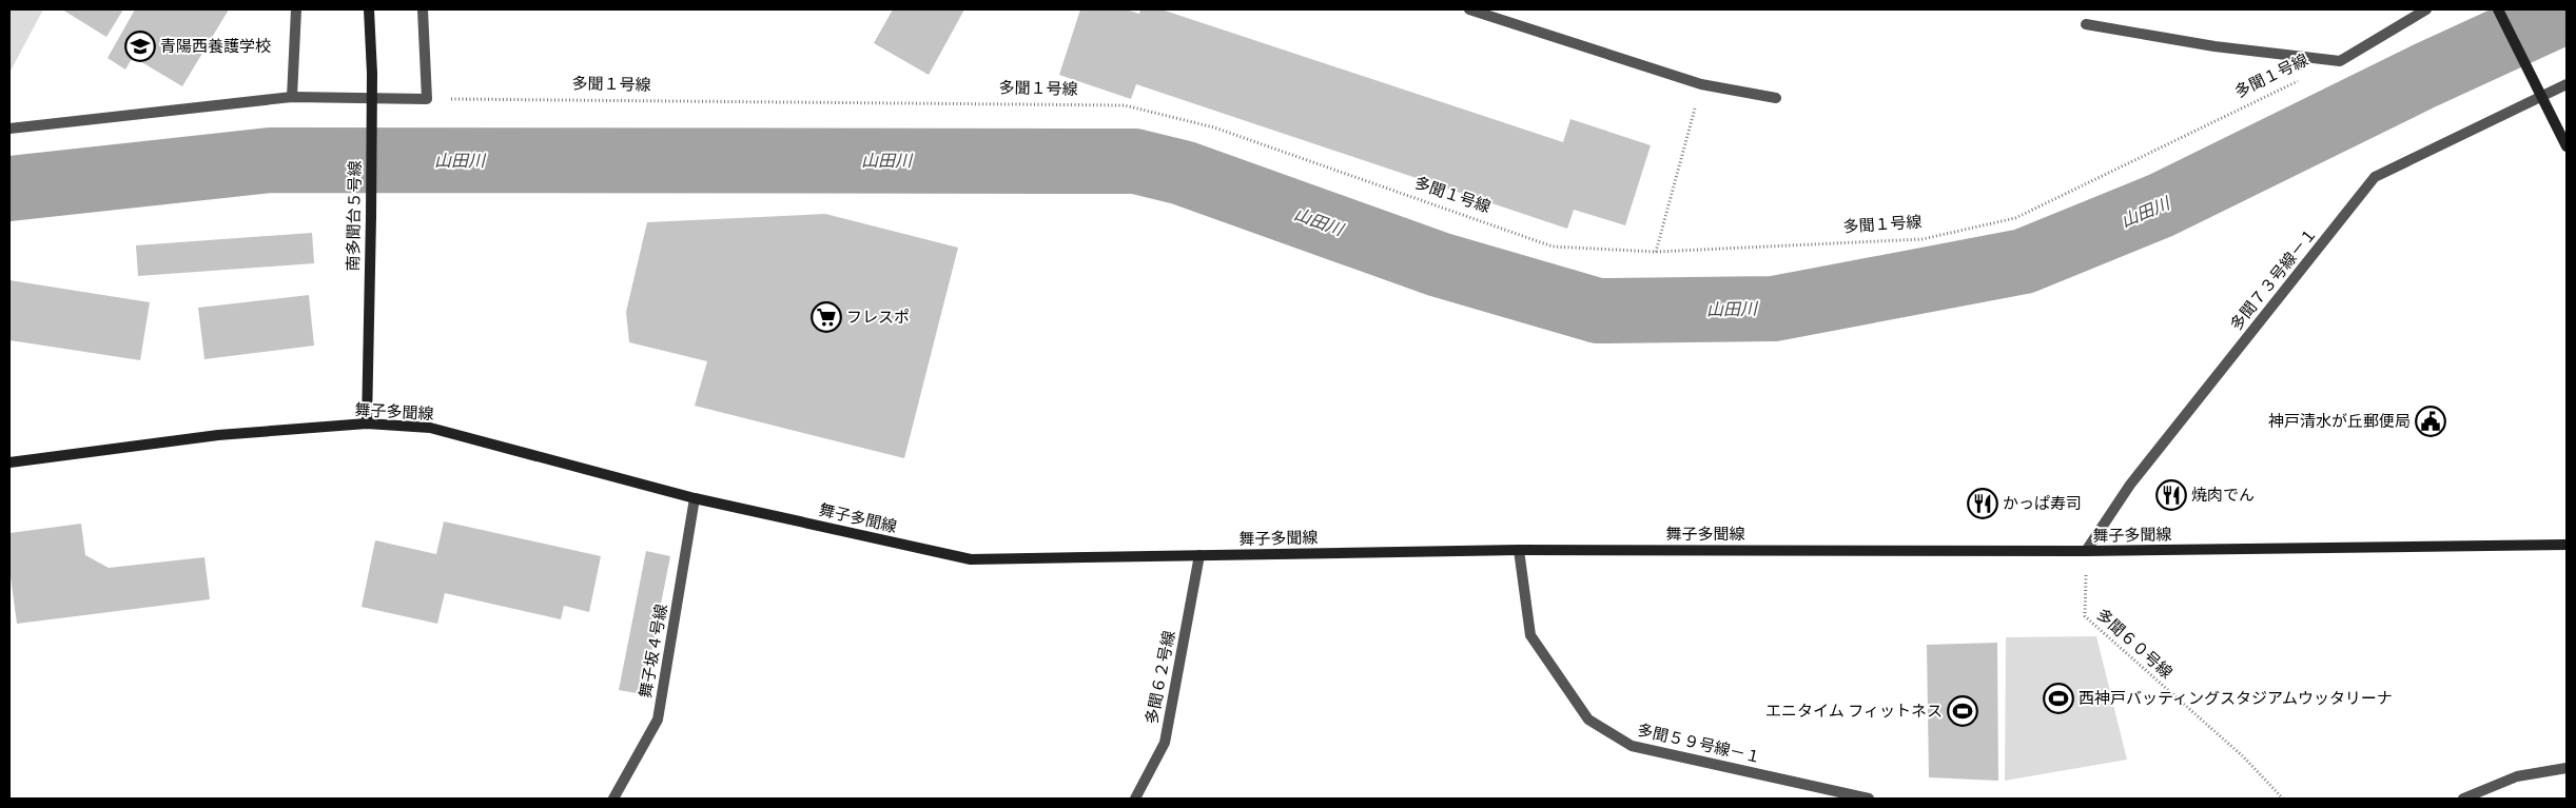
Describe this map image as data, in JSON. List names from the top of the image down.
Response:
{
  "streets": {
    "street": [
      "南多聞台５号線",
      "多聞７３号線－１",
      "舞子多聞線",
      "舞子坂４号線",
      "多聞６２号線",
      "多聞５９号線－１"
    ],
    "path": ["多聞１号線", "多聞６０号線"]
  },
  "crossings": [
    ["南多聞台５号線", "舞子多聞線"],
    ["多聞７３号線－１", "舞子多聞線"],
    ["多聞７３号線－１", "多聞６０号線"],
    ["舞子多聞線", "多聞６０号線"],
    ["舞子多聞線", "舞子坂４号線"],
    ["舞子多聞線", "多聞６２号線"],
    ["舞子多聞線", "多聞５９号線－１"]
  ],
  "water": ["山田川"],
  "places": {
    "school or university": ["青陽西養護学校"],
    "supermarket": ["フレスポ"],
    "public building": ["神戸清水が丘郵便局"],
    "restaurant": ["焼肉でん", "かっぱ寿司"],
    "sports": ["西神戸バッティングスタジアムウッタリーナ", "エニタイム フィットネス"]
  }
}
